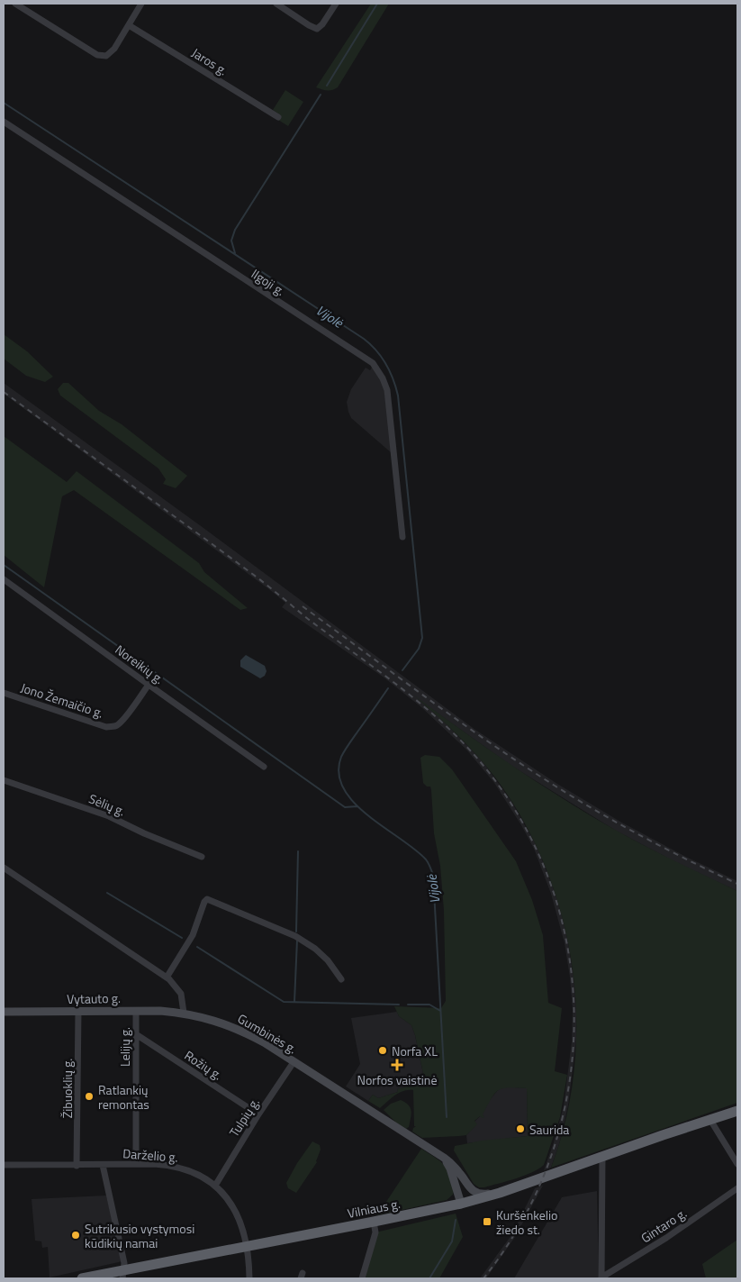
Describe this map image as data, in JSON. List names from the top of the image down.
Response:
{
  "streets": {
    "highway": ["Vilniaus g."],
    "main road": ["Vytauto g.", "Gumbinės g."],
    "street": [
      "Jaros g.",
      "Ilgoji g.",
      "Noreikių g.",
      "Jono Žemaičio g.",
      "Sėlių g.",
      "Lelijų g.",
      "Rožių g.",
      "Žibuoklių g.",
      "Tulpių g.",
      "Darželio g.",
      "Gintaro g."
    ]
  },
  "crossings": [
    ["Noreikių g.", "Jono Žemaičio g."],
    ["Vytauto g.", "Gumbinės g."],
    ["Vytauto g.", "Lelijų g."],
    ["Vytauto g.", "Žibuoklių g."],
    ["Gumbinės g.", "Tulpių g."],
    ["Gumbinės g.", "Vilniaus g."],
    ["Lelijų g.", "Rožių g."],
    ["Lelijų g.", "Darželio g."],
    ["Rožių g.", "Tulpių g."],
    ["Žibuoklių g.", "Darželio g."],
    ["Tulpių g.", "Darželio g."],
    ["Darželio g.", "Vilniaus g."],
    ["Vilniaus g.", "Gintaro g."]
  ],
  "water": ["Vijolė"],
  "places": {
    "other": [
      "Norfa XL",
      "Ratlankių remontas",
      "Saurida",
      "Sutrikusio vystymosi kūdikių namai"
    ],
    "health": ["Norfos vaistinė"],
    "transit": ["Kuršėnkelio žiedo st."]
  }
}
